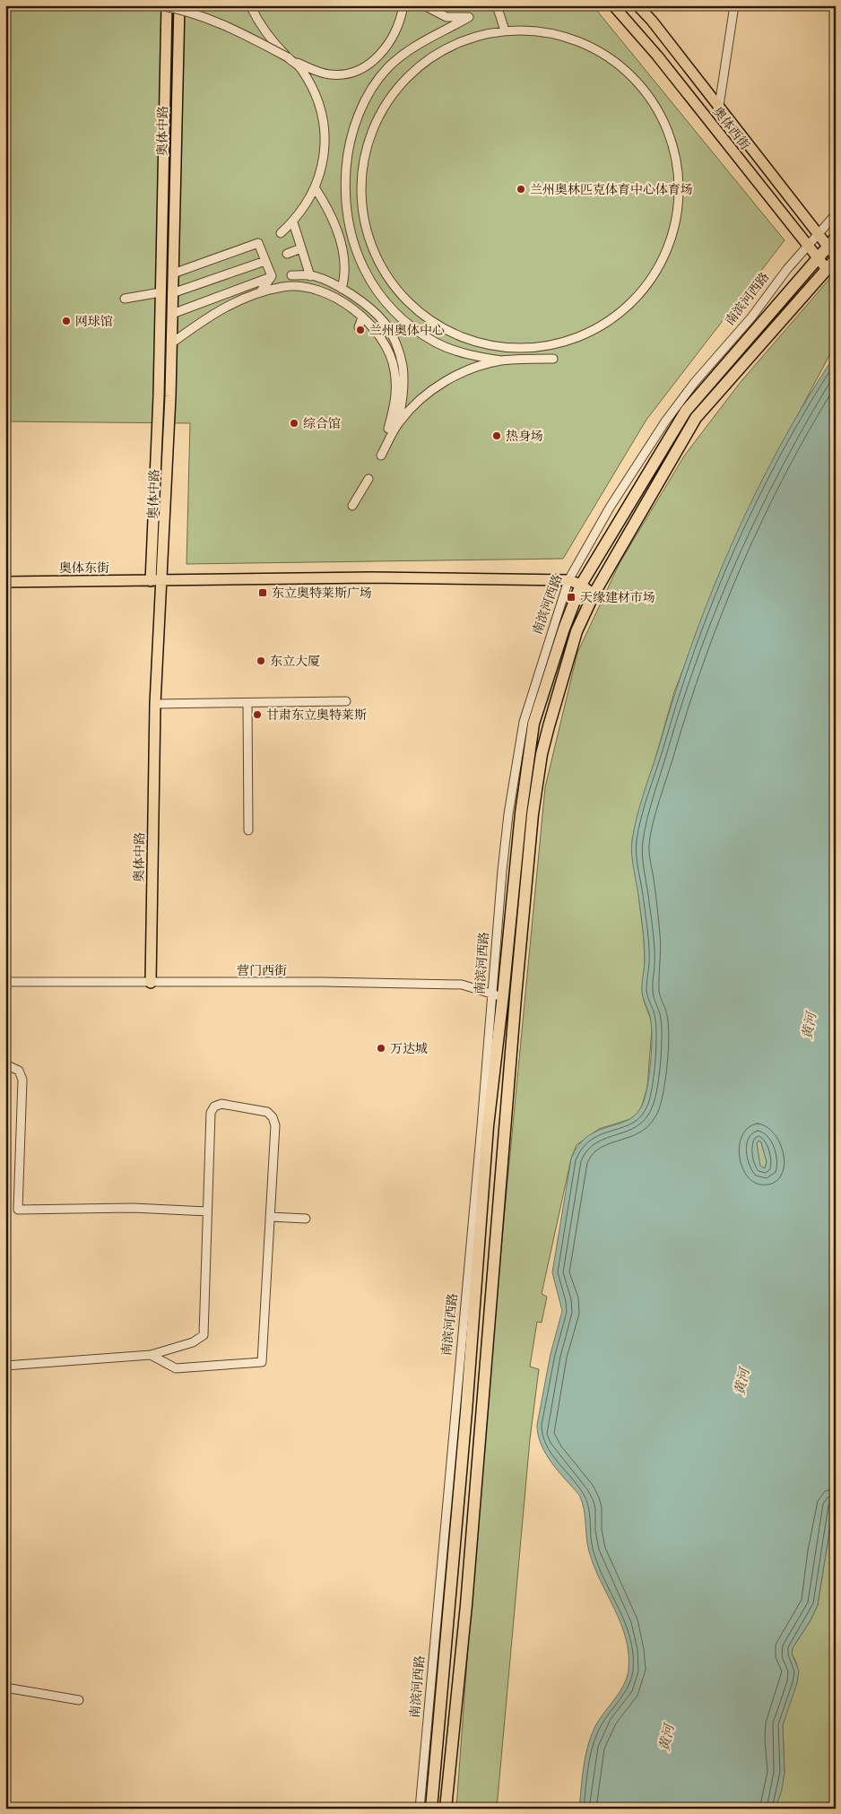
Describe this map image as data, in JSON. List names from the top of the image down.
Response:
{
  "streets": {
    "highway": ["南滨河西路"],
    "main road": ["奥体西街", "奥体中路", "奥体东街"],
    "street": ["营门西街"]
  },
  "crossings": [
    ["奥体西街", "南滨河西路"],
    ["奥体中路", "奥体东街"],
    ["奥体中路", "营门西街"],
    ["南滨河西路", "奥体东街"],
    ["南滨河西路", "营门西街"]
  ],
  "water": ["黄河"],
  "places": {
    "other": [
      "兰州奥林匹克体育中心体育场",
      "网球馆",
      "兰州奥体中心",
      "综合馆",
      "热身场",
      "东立大厦",
      "甘肃东立奥特莱斯",
      "万达城"
    ],
    "transit": ["东立奥特莱斯广场", "天缘建材市场"]
  }
}
